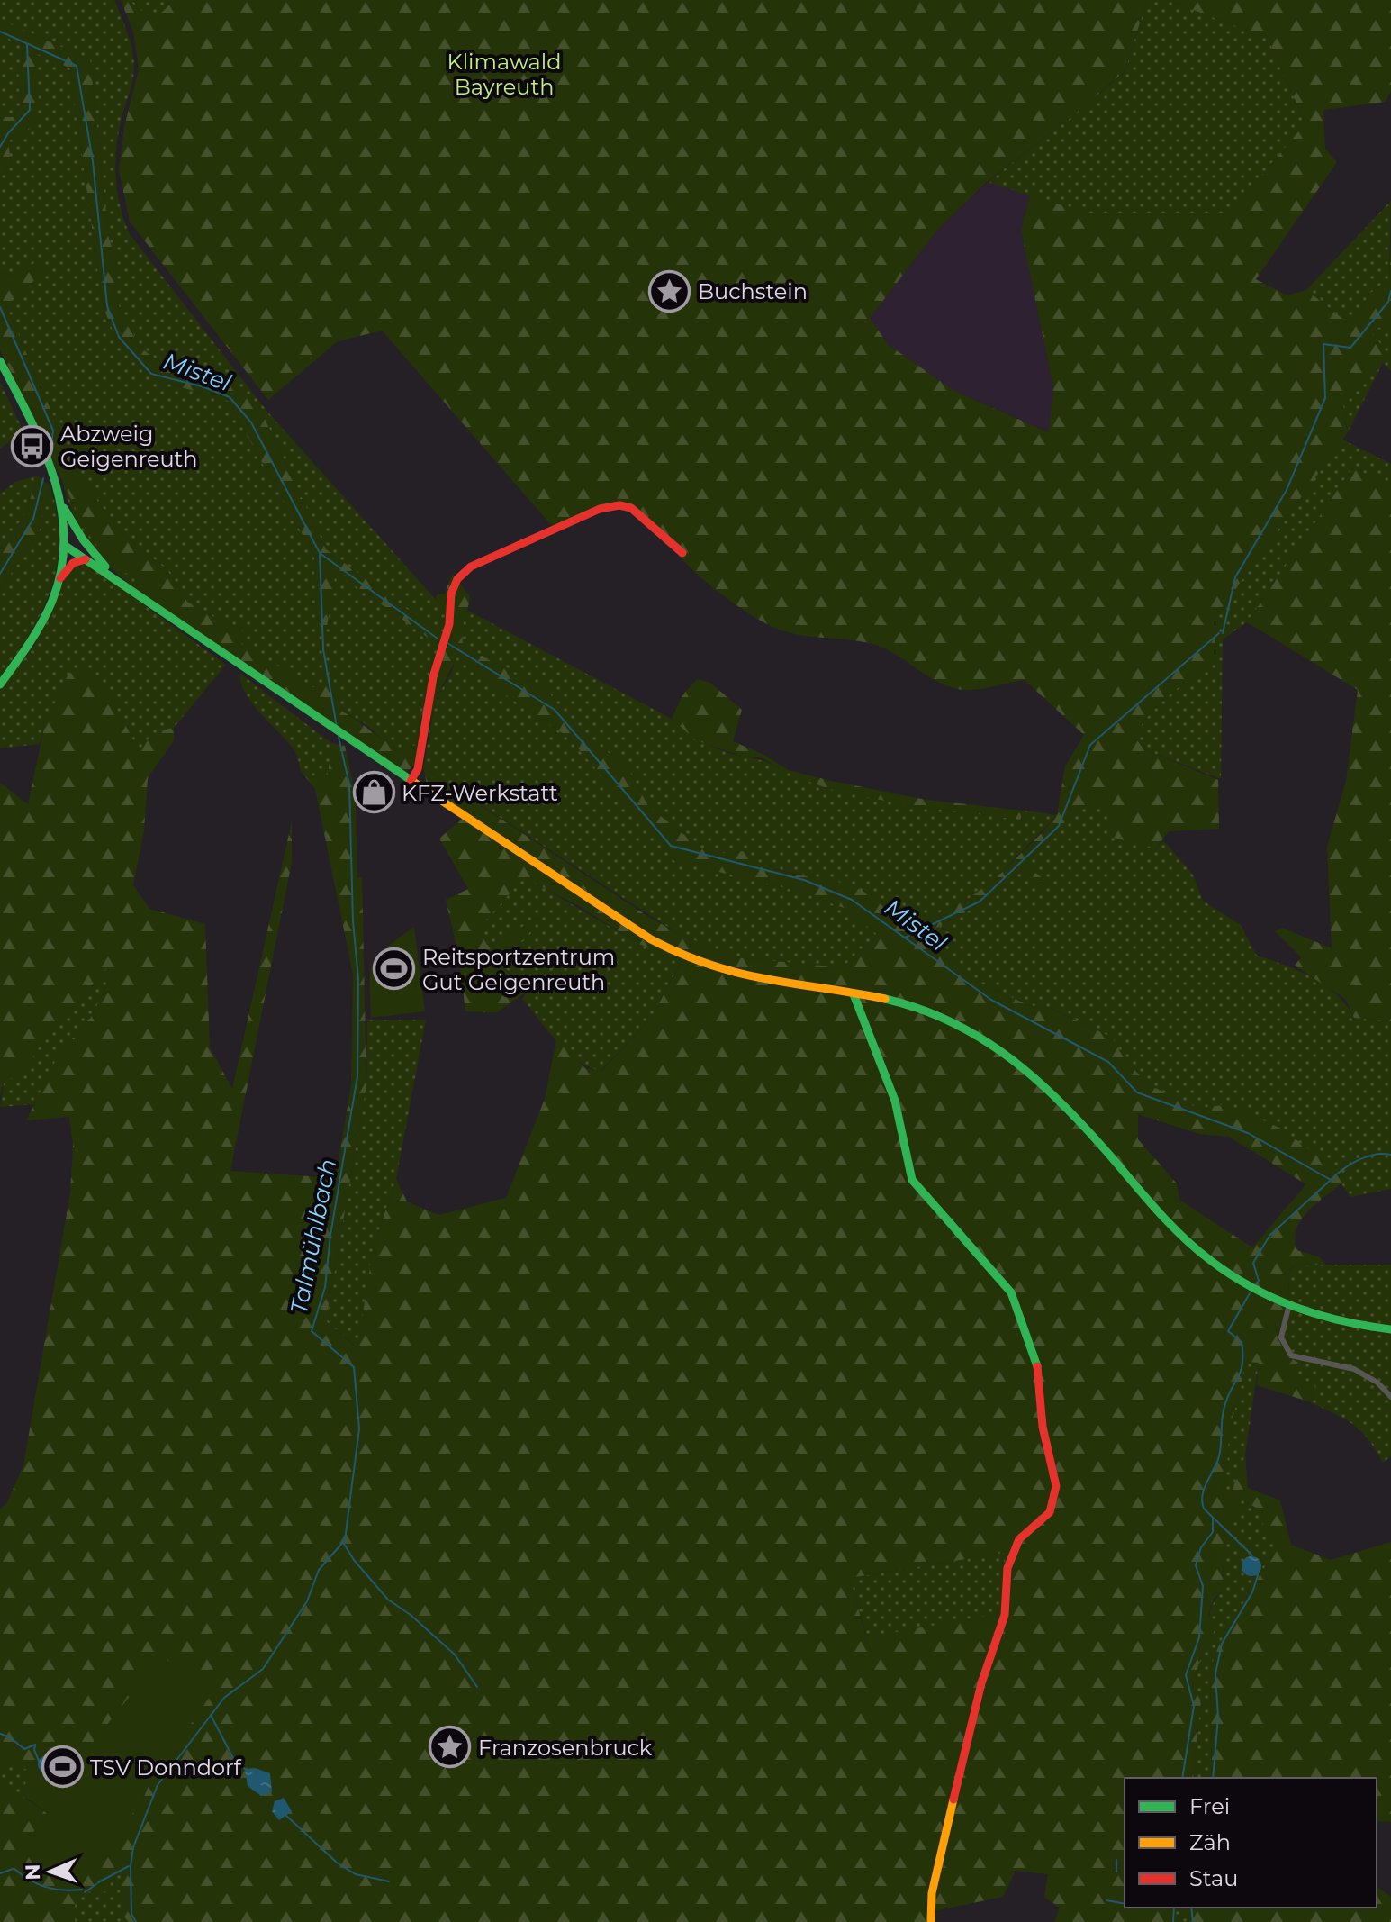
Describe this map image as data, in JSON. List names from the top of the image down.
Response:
{
  "water": ["Mistel", "Talmühlbach"],
  "parks": ["Klimawald Bayreuth"],
  "places": {
    "place": ["Buchstein", "Franzosenbruck"],
    "bus stop": ["Abzweig Geigenreuth"],
    "shop": ["KFZ-Werkstatt"],
    "sports": ["Reitsportzentrum Gut Geigenreuth", "TSV Donndorf"]
  },
  "legend": ["Frei", "Zäh", "Stau"],
  "north": "left"
}
